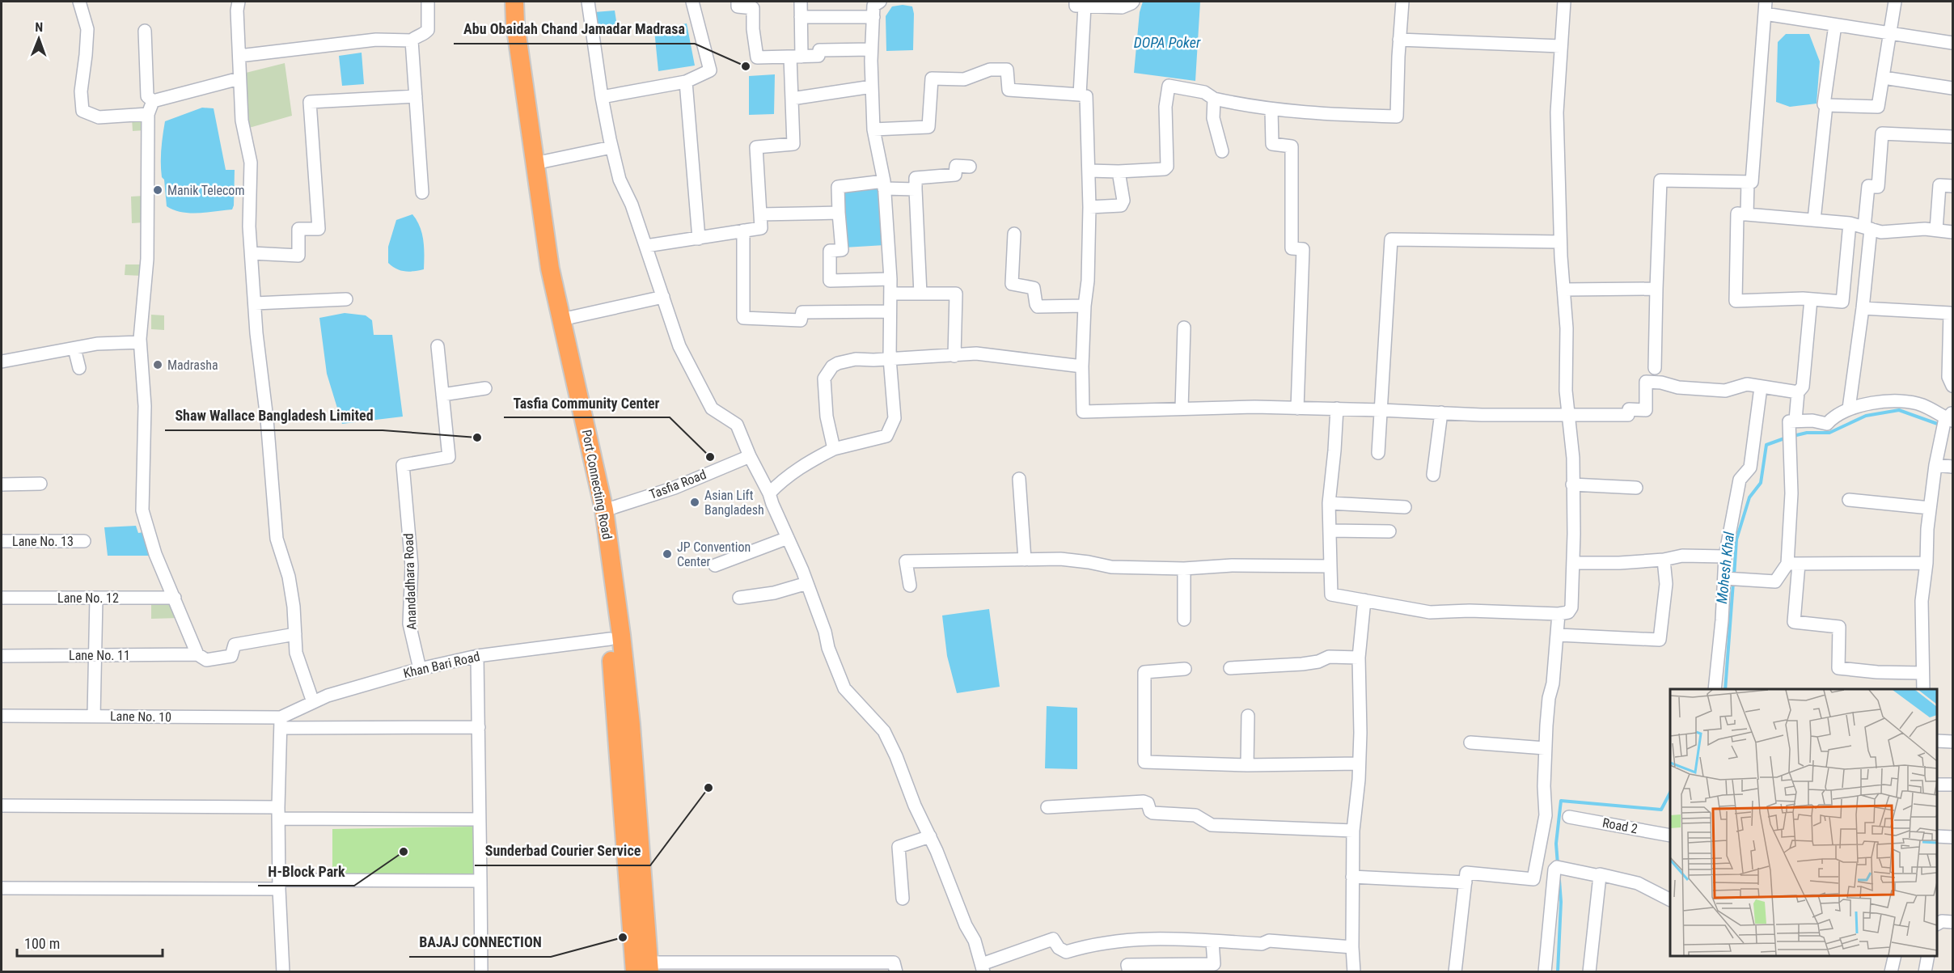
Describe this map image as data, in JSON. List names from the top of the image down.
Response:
{
  "streets": {
    "highway": ["Port Connecting Road"],
    "street": [
      "Tasfia Road",
      "Lane No. 13",
      "Anandadhara Road",
      "Lane No. 12",
      "Lane No. 11",
      "Khan Bari Road",
      "Lane No. 10",
      "Road 2"
    ]
  },
  "crossings": [
    ["Port Connecting Road", "Tasfia Road"],
    ["Port Connecting Road", "Khan Bari Road"],
    ["Anandadhara Road", "Khan Bari Road"],
    ["Khan Bari Road", "Lane No. 10"]
  ],
  "water": ["DOPA Poker", "Mohesh Khal"],
  "places": [
    "Abu Obaidah Chand Jamadar Madrasa",
    "Manik Telecom",
    "Madrasha",
    "Shaw Wallace Bangladesh Limited",
    "Tasfia Community Center",
    "Asian Lift Bangladesh",
    "JP Convention Center",
    "Sunderbad Courier Service",
    "H-Block Park",
    "BAJAJ CONNECTION"
  ],
  "scale_bar": "100 m",
  "north": "top"
}
